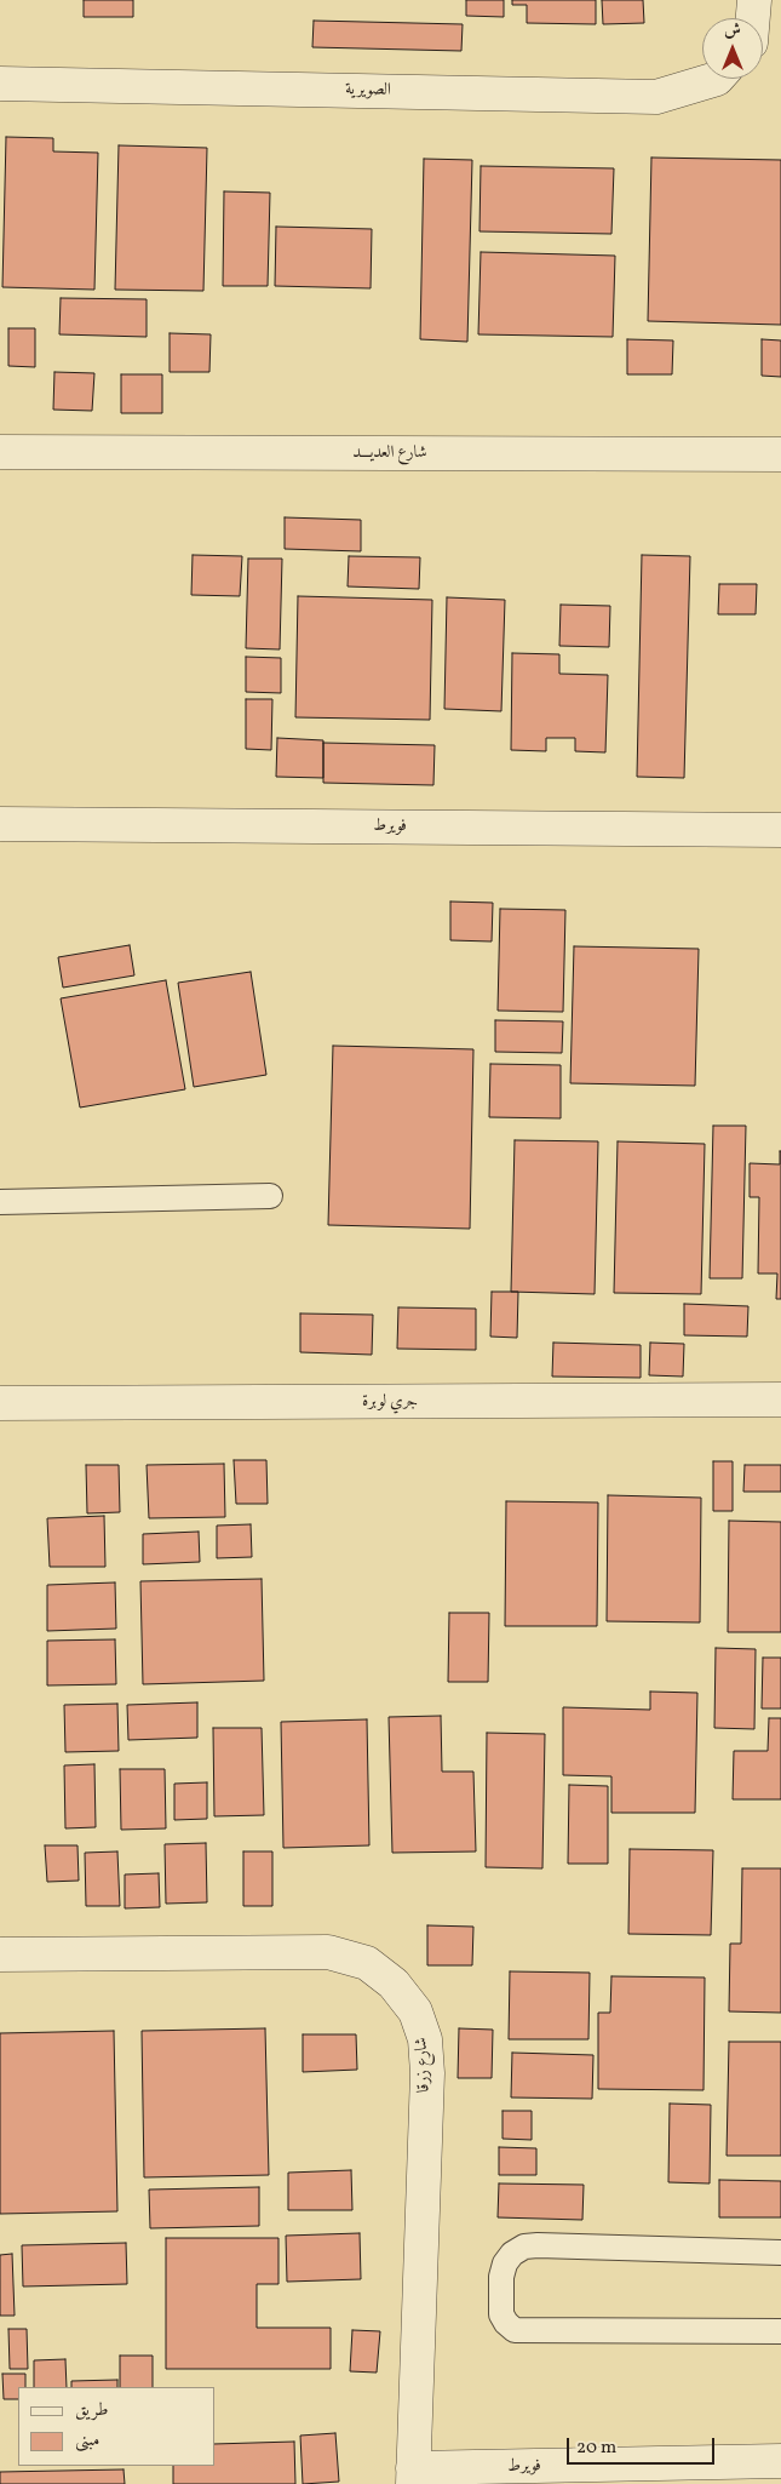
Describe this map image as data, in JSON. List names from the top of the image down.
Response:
{
  "streets": {
    "street": [
      "الصويرية",
      "شارع العديـــد",
      "فويرط",
      "جري لوبرة",
      "شارع زرقا"
    ]
  },
  "crossings": [
    ["فويرط", "شارع زرقا"]
  ],
  "legend": ["طريق", "مبنى"],
  "scale_bar": "20 m",
  "north": "top"
}
